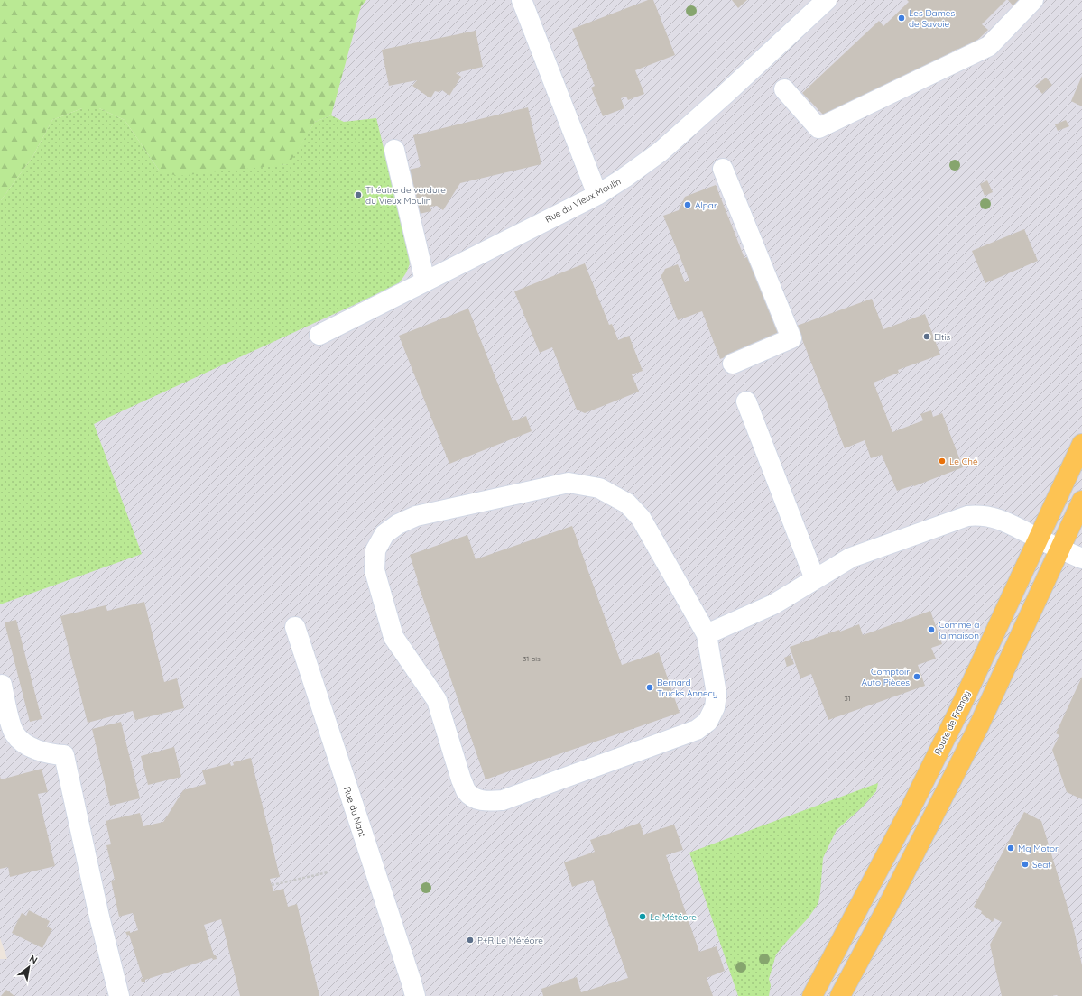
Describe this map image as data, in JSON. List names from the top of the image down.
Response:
{
  "streets": {
    "main road": ["Route de Frangy"],
    "street": ["Rue du Vieux Moulin", "Rue du Nant"]
  },
  "places": [
    "Les Dames de Savoie",
    "Théatre de verdure du Vieux Moulin",
    "Alpar",
    "Eltis",
    "Le Ché",
    "Comme à la maison",
    "Comptoir Auto Pièces",
    "Bernard Trucks Annecy",
    "Mg Motor",
    "Seat",
    "Le Météore",
    "P+R Le Météore"
  ],
  "house_numbers": ["31 bis", "31"],
  "north": "top right"
}
